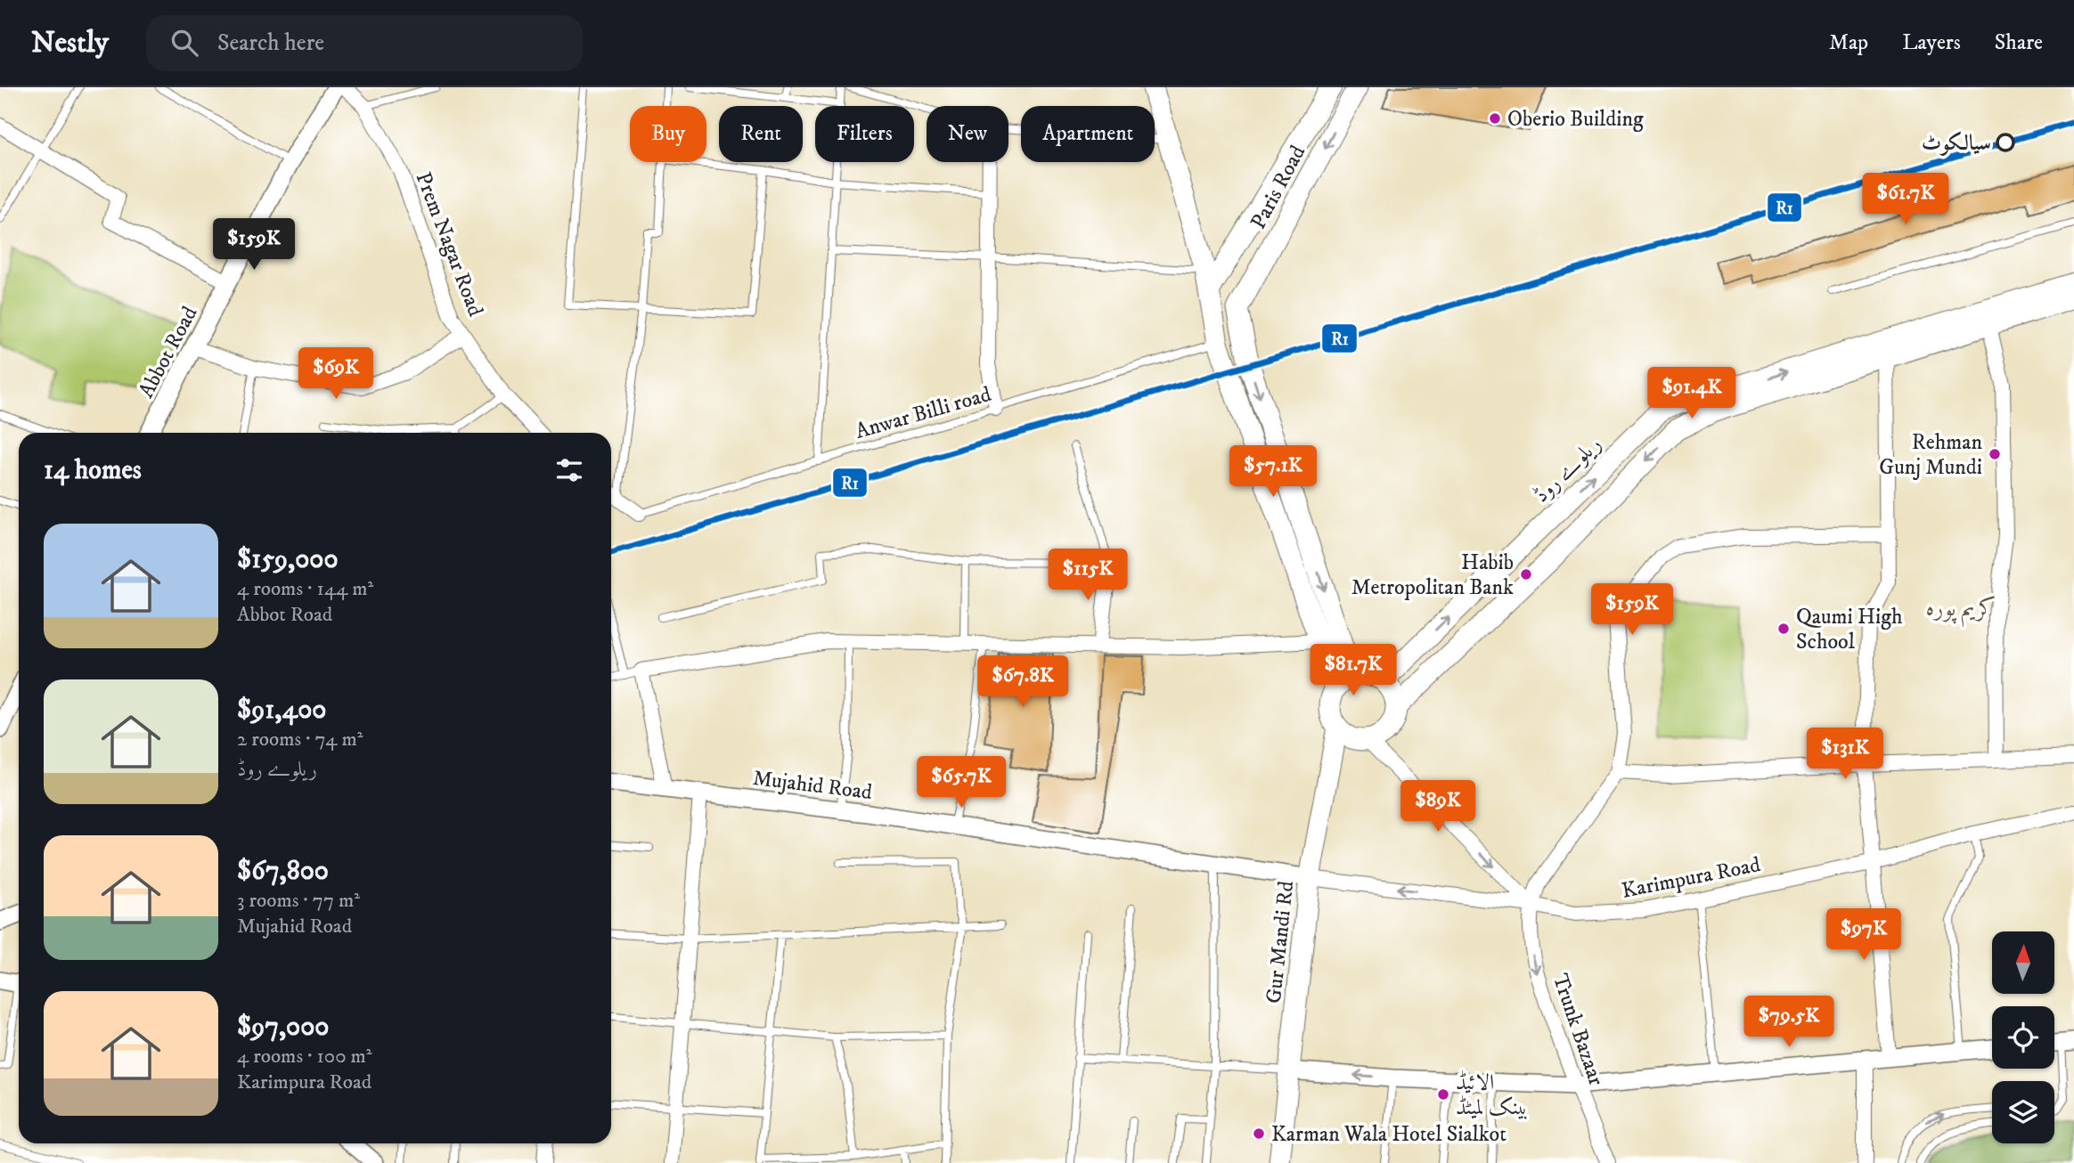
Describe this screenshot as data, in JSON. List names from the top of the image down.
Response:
{
  "streets": {
    "main road": ["Paris Road", "ریلوے روڈ", "Gur Mandi Rd"],
    "street": [
      "Prem Nagar Road",
      "Abbot Road",
      "Mujahid Road",
      "Karimpura Road",
      "Trunk Bazaar"
    ],
    "lane": ["Anwar Billi road"]
  },
  "crossings": [
    ["Paris Road", "ریلوے روڈ"],
    ["Paris Road", "Gur Mandi Rd"],
    ["ریلوے روڈ", "Gur Mandi Rd"],
    ["Mujahid Road", "Karimpura Road"],
    ["Mujahid Road", "Gur Mandi Rd"],
    ["Karimpura Road", "Gur Mandi Rd"],
    ["Karimpura Road", "Trunk Bazaar"]
  ],
  "one_way": ["Trunk Bazaar"],
  "districts": ["کریم پورہ"],
  "places": [
    "Oberio Building",
    "سیالکوٹ",
    "Rehman Gunj Mundi",
    "Habib Metropolitan Bank",
    "Qaumi High School",
    "الائیڈ بینک لمیٹڈ",
    "Karman Wala Hotel Sialkot"
  ],
  "lines": ["transit line R1"],
  "north": "top",
  "page": {
    "header": "Nestly",
    "search": "Search here",
    "nav": ["Map", "Layers", "Share"],
    "chip": [
      "Buy",
      "Rent",
      "Filters",
      "New",
      "Apartment"
    ],
    "price": [
      "$61.7K",
      "$159K",
      "$69K",
      "$91.4K",
      "$57.1K",
      "$115K",
      "$159K",
      "$81.7K",
      "$67.8K",
      "$131K",
      "$65.7K",
      "$89K",
      "$97K",
      "$79.5K"
    ],
    "heading": "14 homes",
    "list": [
      {
        "name": "$159,000",
        "note": "4 rooms · 144 m² · Abbot Road"
      },
      {
        "name": "$91,400",
        "note": "2 rooms · 74 m² · ریلوے روڈ"
      },
      {
        "name": "$67,800",
        "note": "3 rooms · 77 m² · Mujahid Road"
      },
      {
        "name": "$97,000",
        "note": "4 rooms · 100 m² · Karimpura Road"
      }
    ]
  }
}
